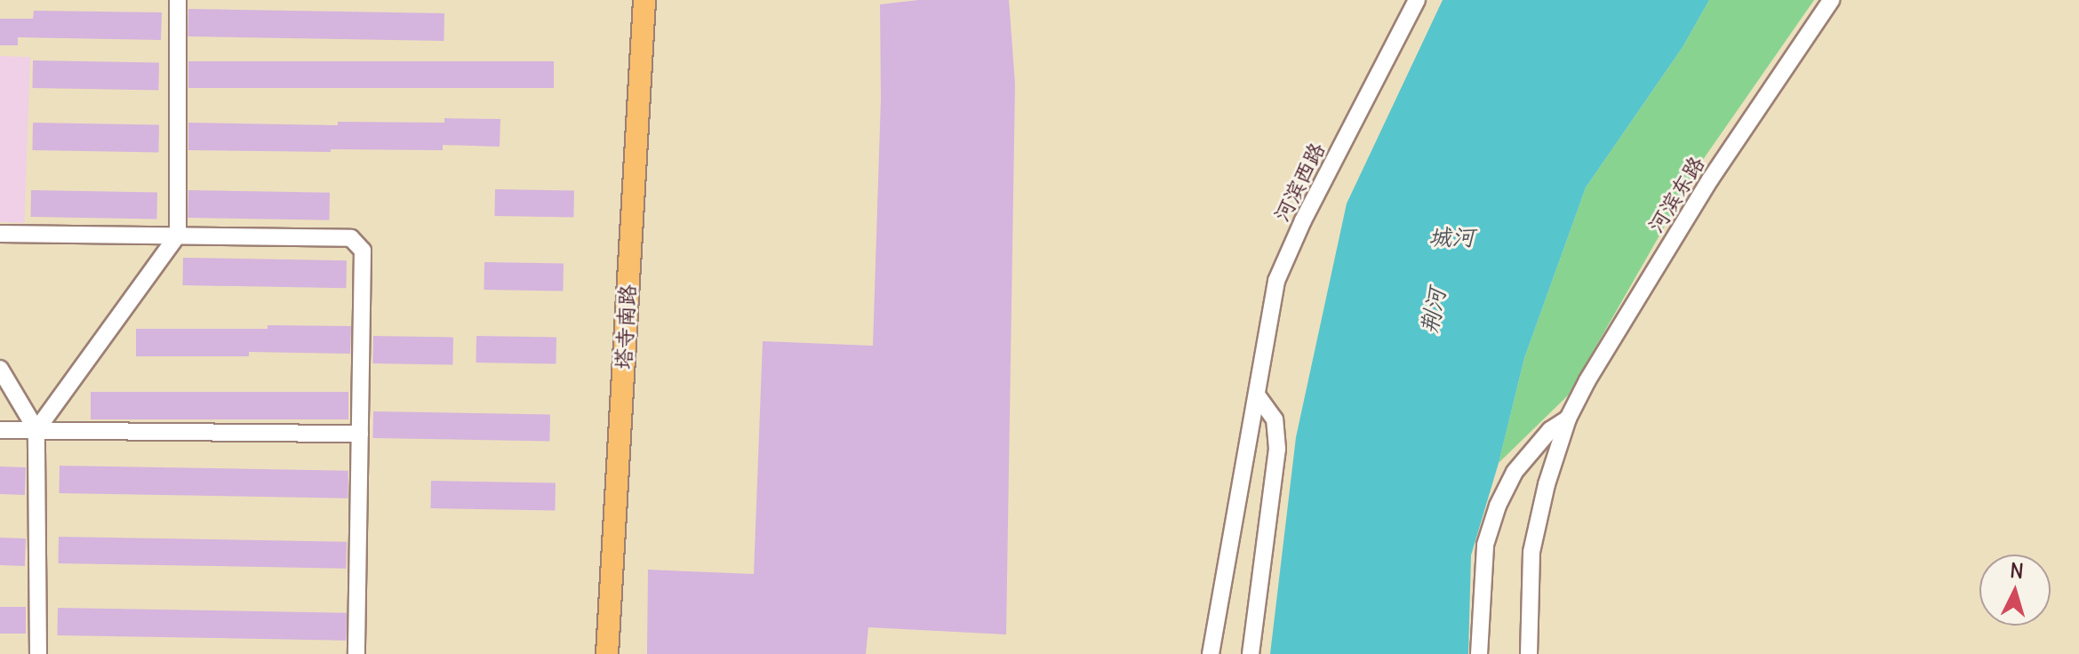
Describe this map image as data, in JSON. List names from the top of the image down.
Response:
{
  "streets": {
    "main road": ["塔寺南路"],
    "street": ["河滨西路", "河滨东路"]
  },
  "water": ["城河", "荆河"],
  "north": "top"
}
